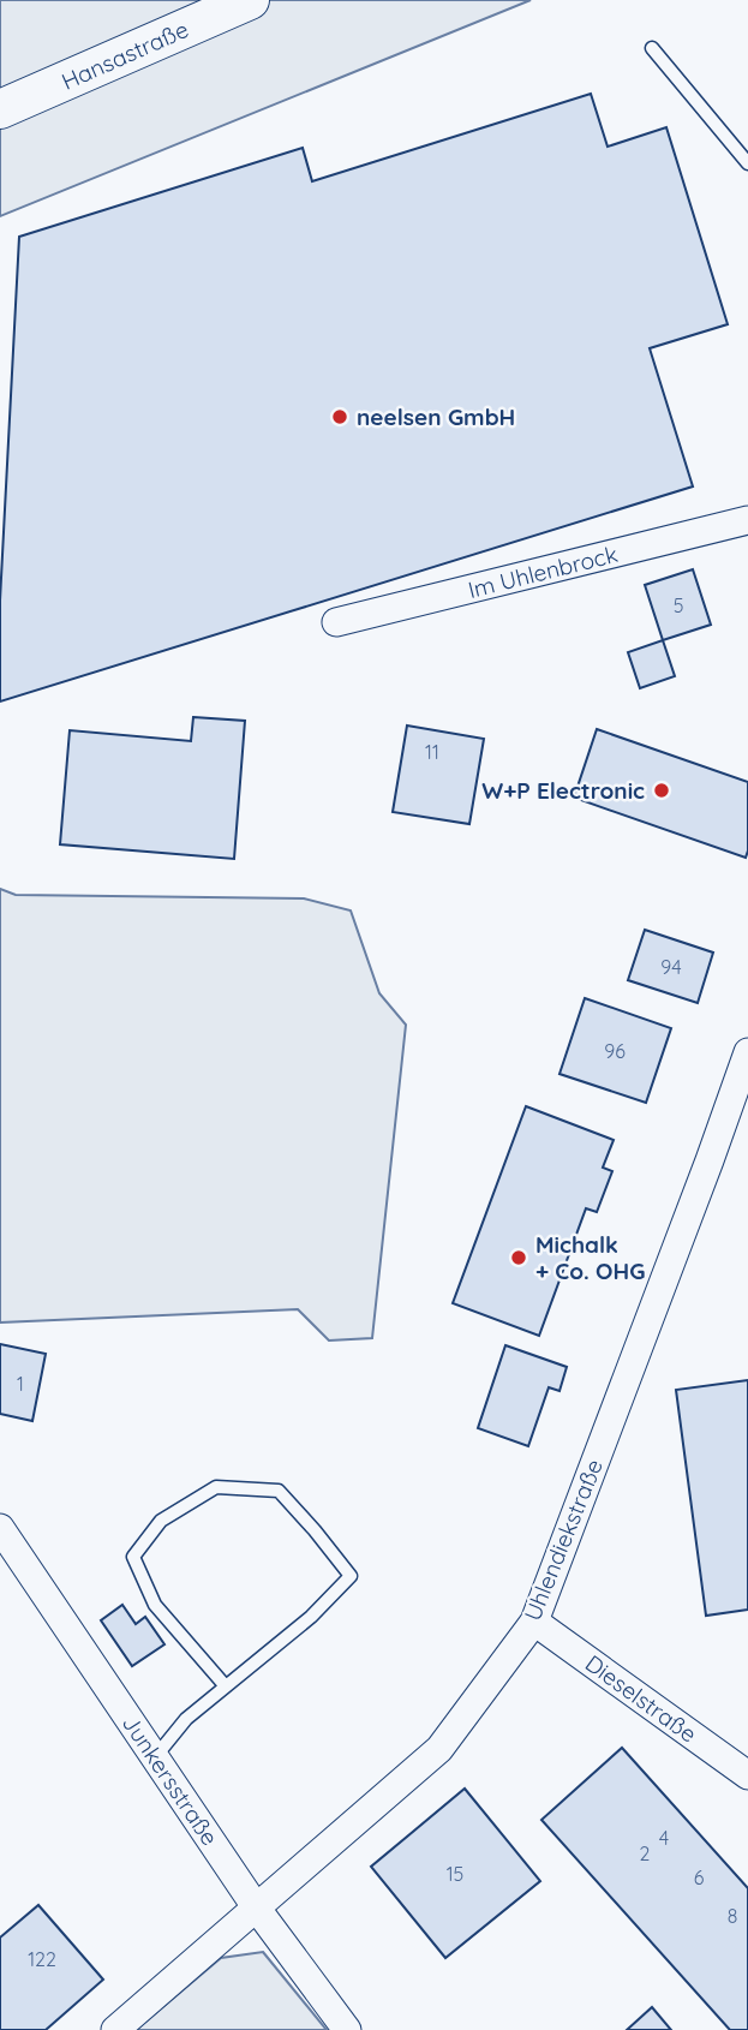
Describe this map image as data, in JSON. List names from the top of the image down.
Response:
{
  "streets": {
    "main road": ["Hansastraße"],
    "street": [
      "Im Uhlenbrock",
      "Uhlendiekstraße",
      "Dieselstraße",
      "Junkersstraße"
    ]
  },
  "crossings": [
    ["Uhlendiekstraße", "Dieselstraße"],
    ["Uhlendiekstraße", "Junkersstraße"]
  ],
  "places": ["neelsen GmbH", "W+P Electronic", "Michalk + Co. OHG"],
  "house_numbers": [
    "5",
    "11",
    "94",
    "96",
    "1",
    "4",
    "2",
    "15",
    "6",
    "8",
    "122"
  ]
}
